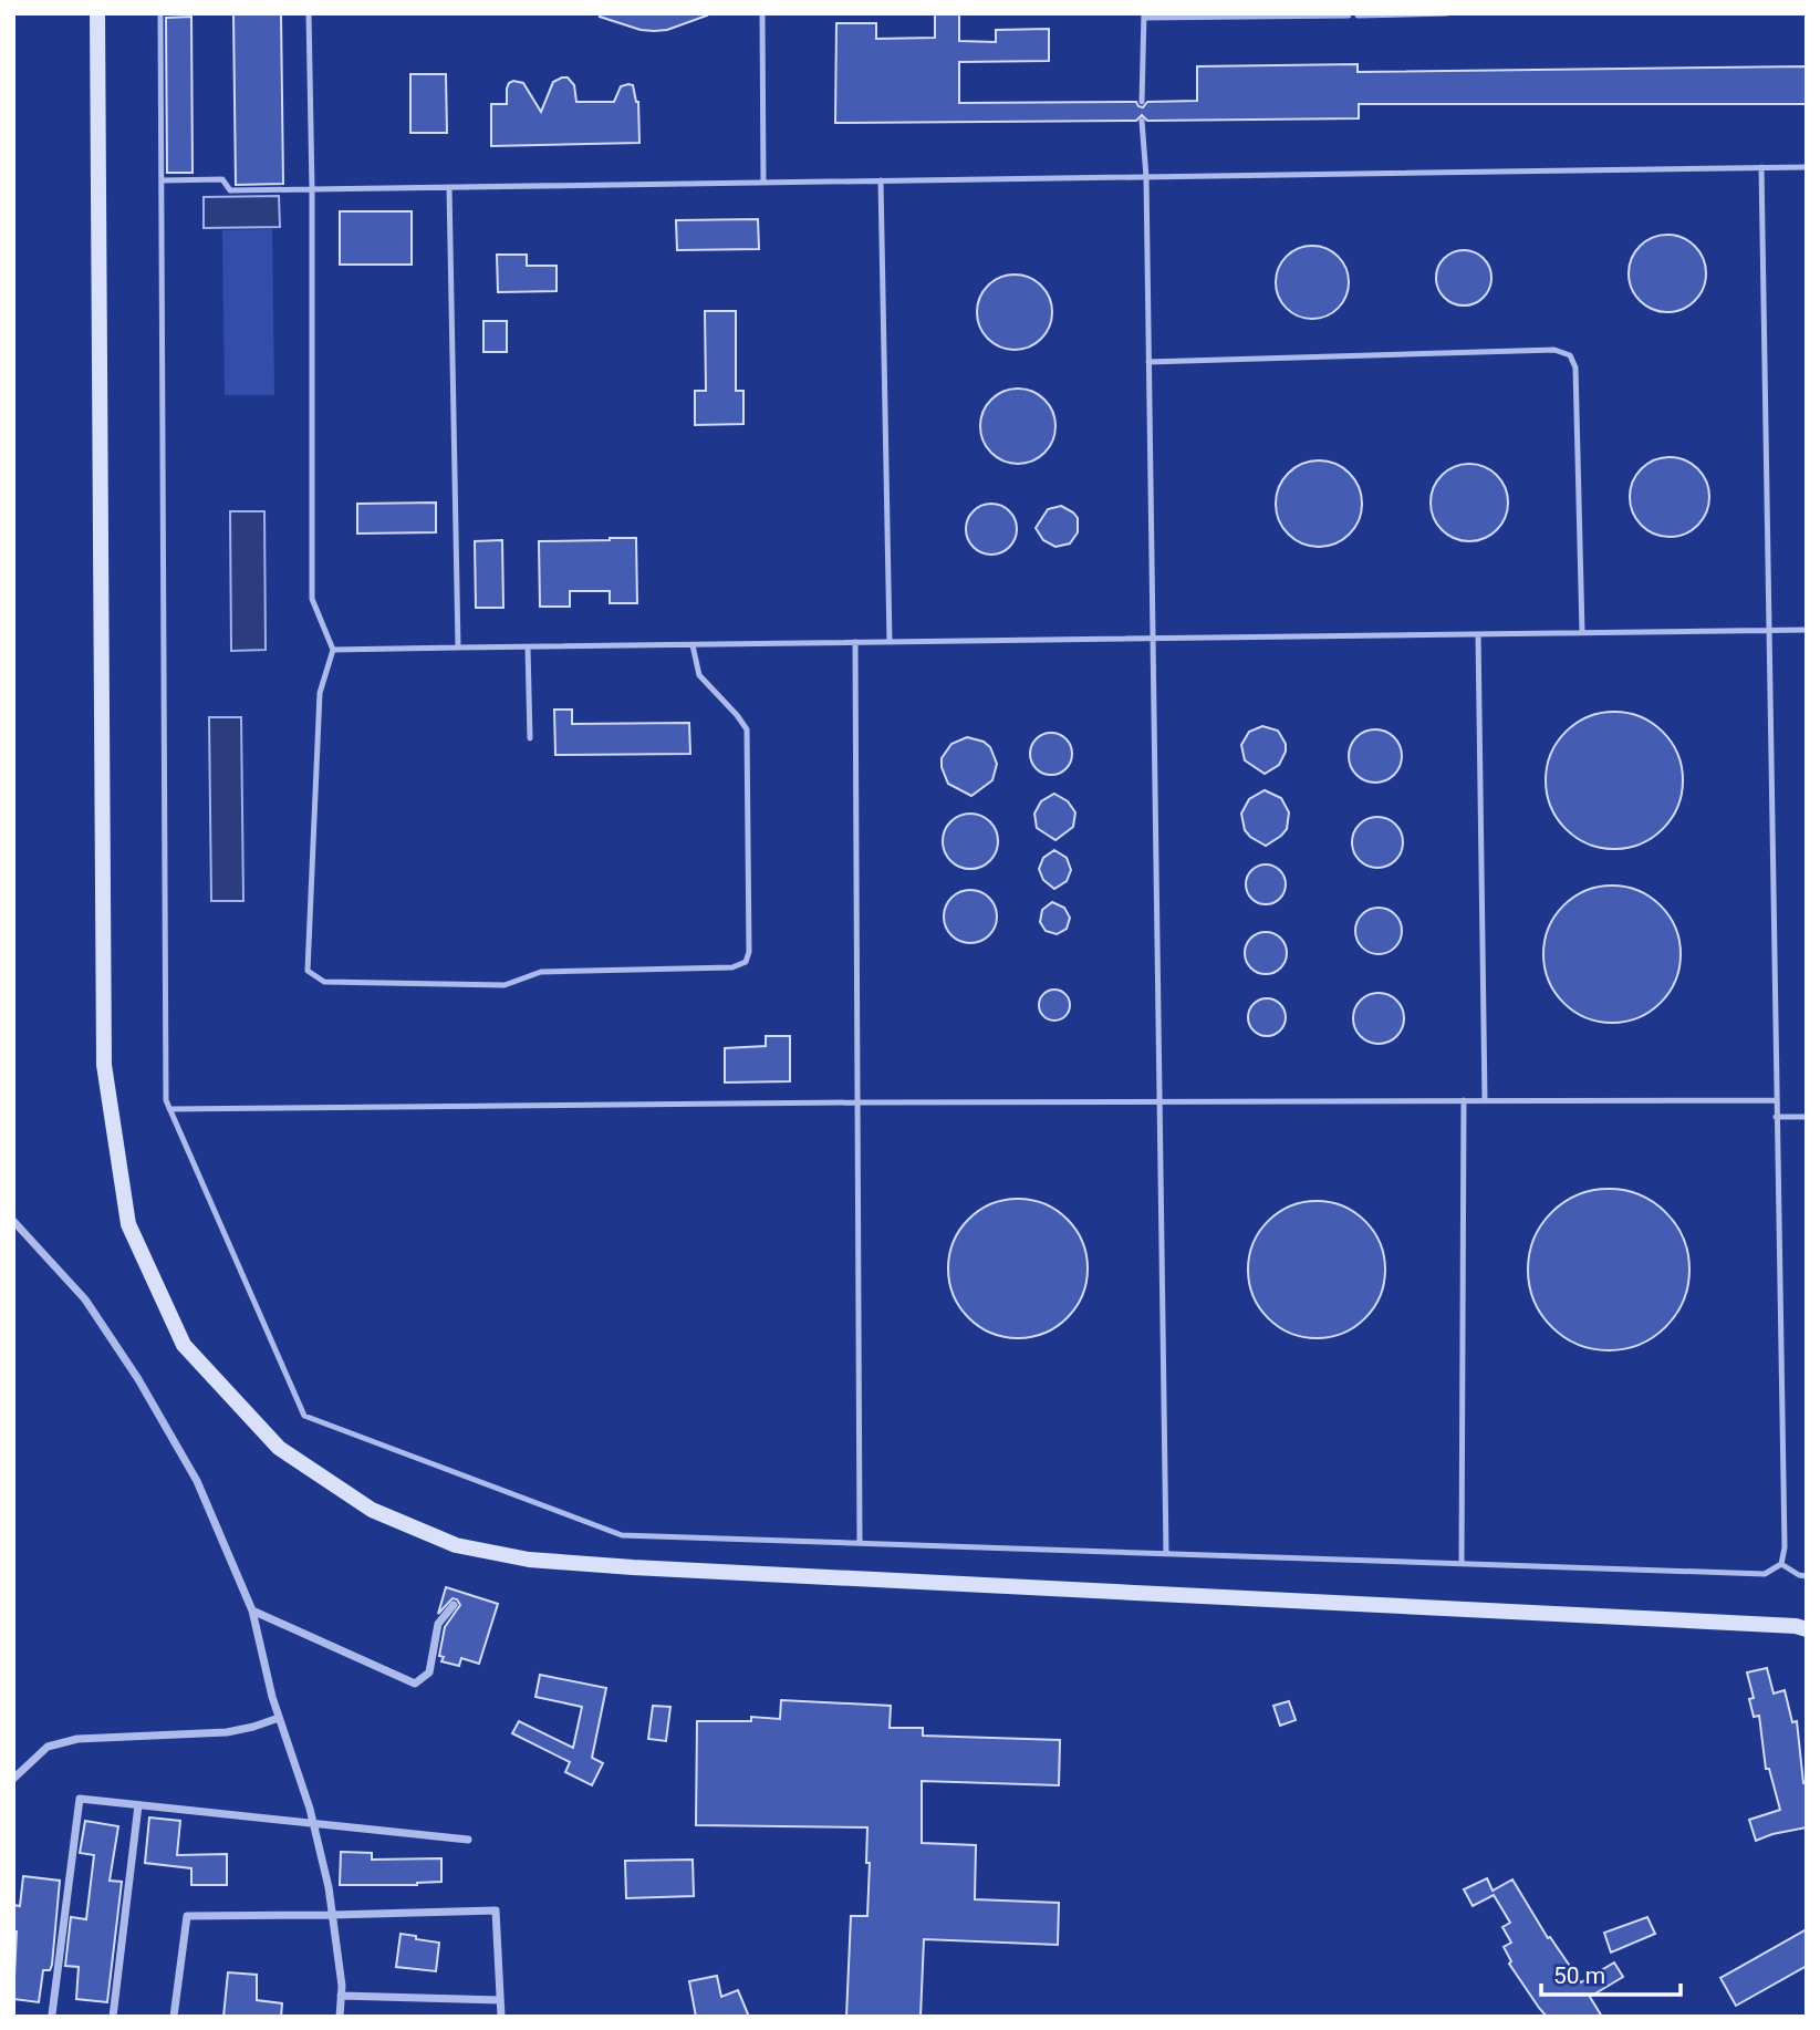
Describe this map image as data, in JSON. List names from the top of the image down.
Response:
{
  "scale_bar": "50 m"
}
